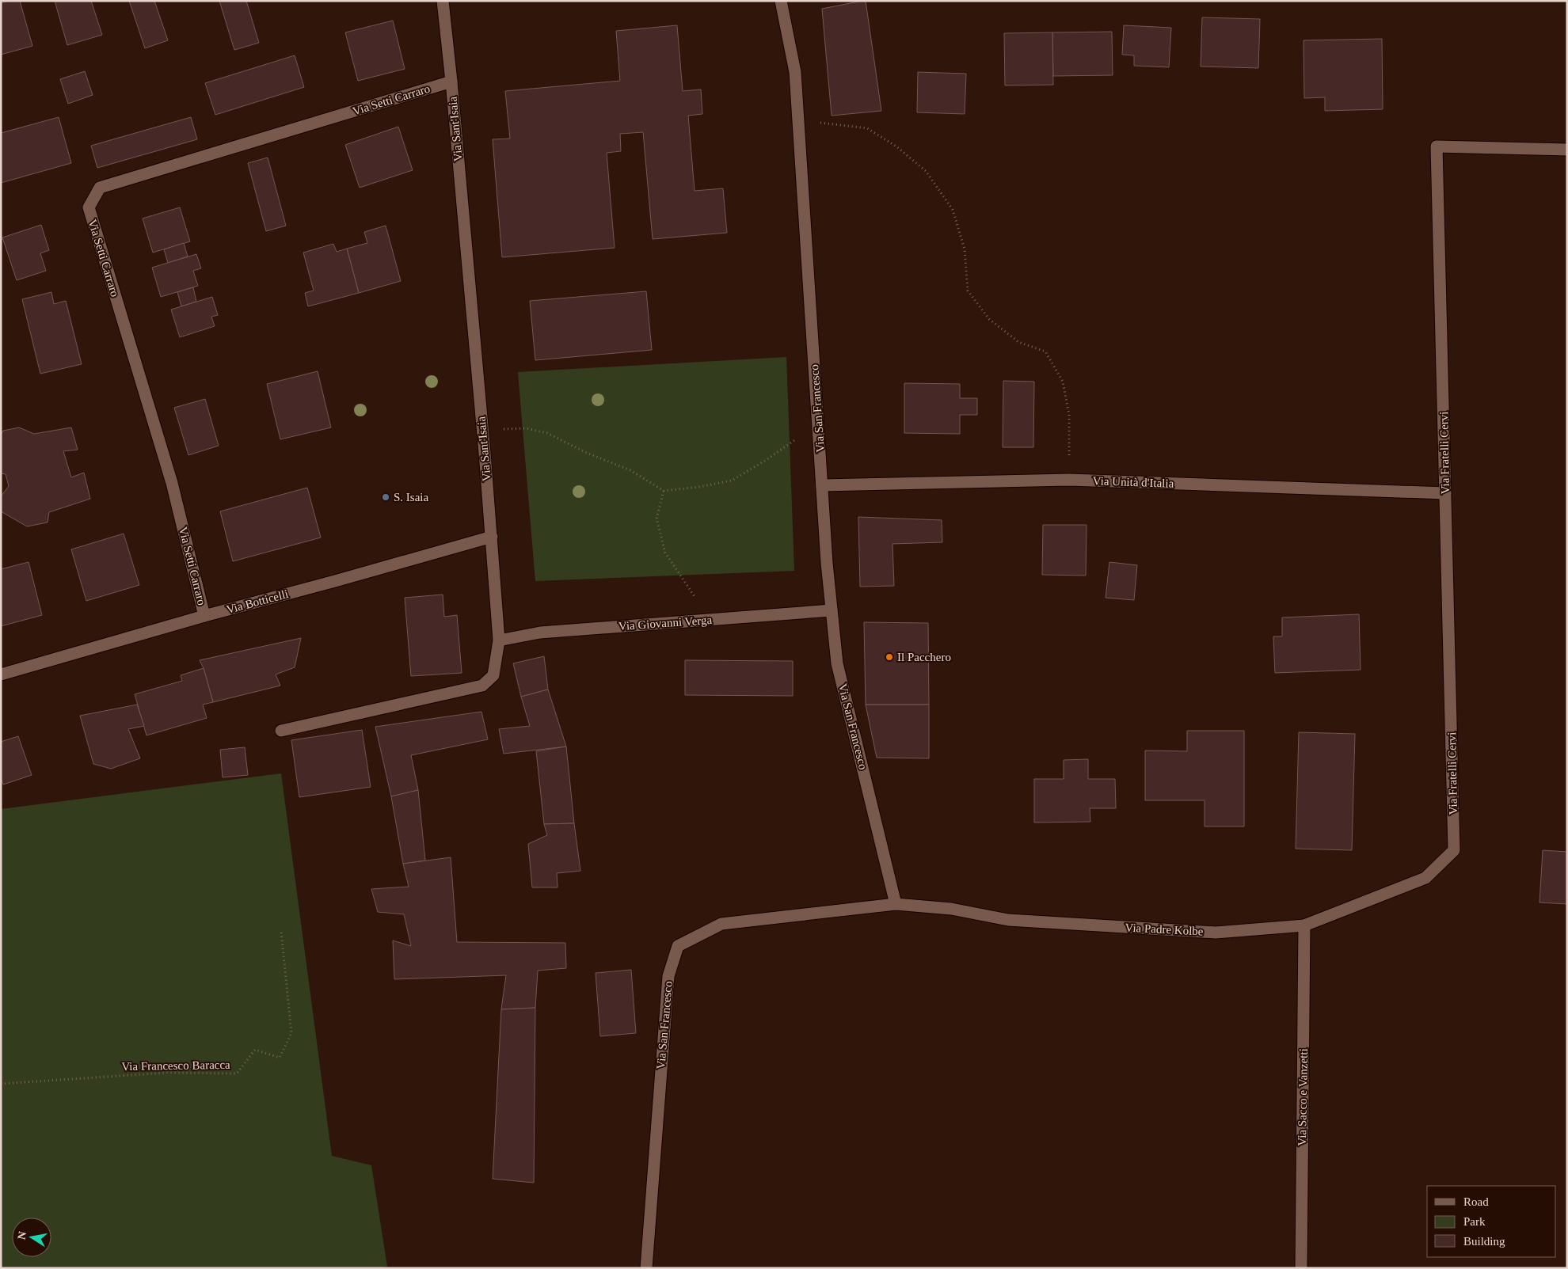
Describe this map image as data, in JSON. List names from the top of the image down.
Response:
{
  "streets": {
    "street": [
      "Via Setti Carraro",
      "Via Sant'Isaia",
      "Via San Francesco",
      "Via Fratelli Cervi",
      "Via Unità d'Italia",
      "Via Botticelli",
      "Via Giovanni Verga",
      "Via Padre Kolbe",
      "Via Sacco e Vanzetti"
    ],
    "path": ["Via Francesco Baracca"]
  },
  "crossings": [
    ["Via Setti Carraro", "Via Sant'Isaia"],
    ["Via Setti Carraro", "Via Botticelli"],
    ["Via Sant'Isaia", "Via Botticelli"],
    ["Via Sant'Isaia", "Via Giovanni Verga"],
    ["Via San Francesco", "Via Unità d'Italia"],
    ["Via San Francesco", "Via Giovanni Verga"],
    ["Via San Francesco", "Via Padre Kolbe"],
    ["Via Fratelli Cervi", "Via Unità d'Italia"],
    ["Via Fratelli Cervi", "Via Padre Kolbe"],
    ["Via Padre Kolbe", "Via Sacco e Vanzetti"]
  ],
  "places": ["S. Isaia", "Il Pacchero"],
  "legend": ["Road", "Park", "Building"],
  "north": "left"
}
